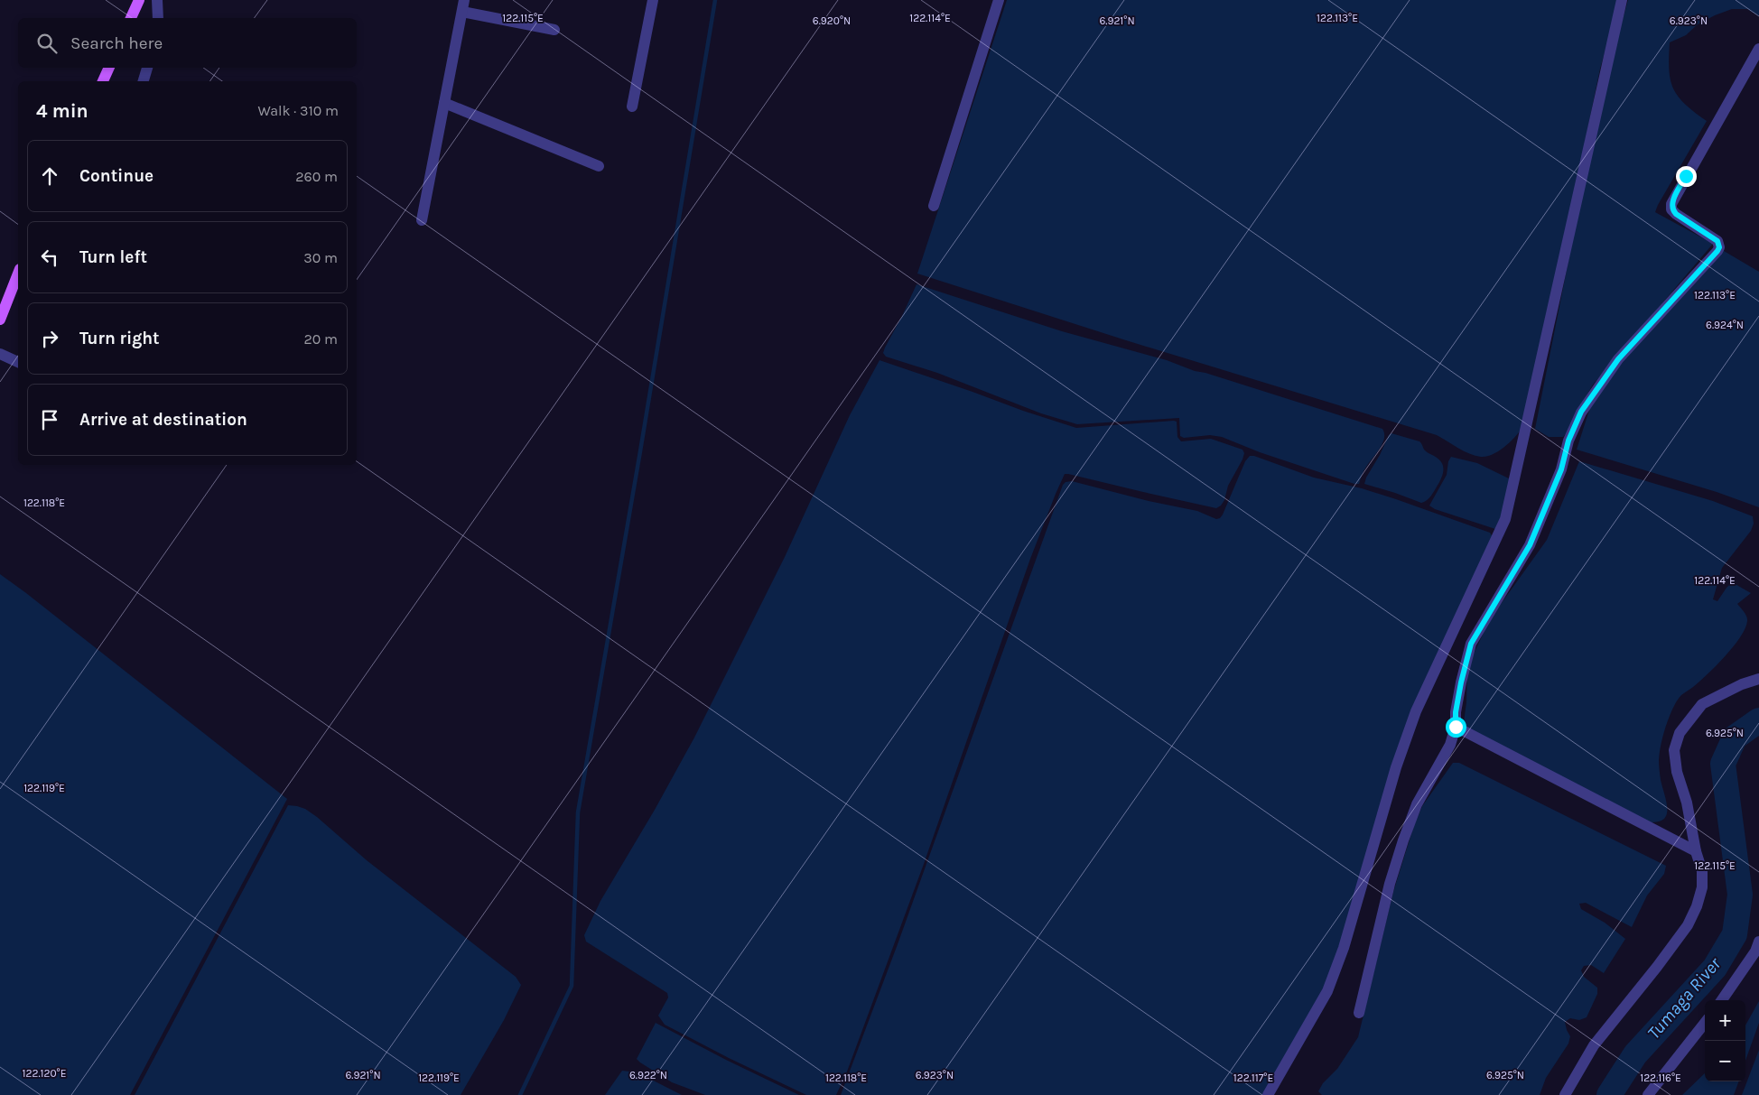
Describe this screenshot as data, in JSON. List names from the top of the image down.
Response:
{
  "water": ["Tumaga River"],
  "page": {
    "search": "Search here",
    "heading": ["4 min", "Walk · 310 m"],
    "list": [
      ["Continue", "260 m"],
      ["Turn left", "30 m"],
      ["Turn right", "20 m"],
      "Arrive at destination"
    ],
    "map_buttons": ["+", "−"]
  },
  "coordinates": [
    "122.115°E",
    "122.114°E",
    "122.113°E",
    "6.920°N",
    "6.921°N",
    "6.923°N",
    "6.924°N",
    "122.118°E",
    "6.925°N",
    "122.119°E",
    "122.120°E",
    "6.922°N",
    "122.117°E",
    "122.116°E"
  ]
}
